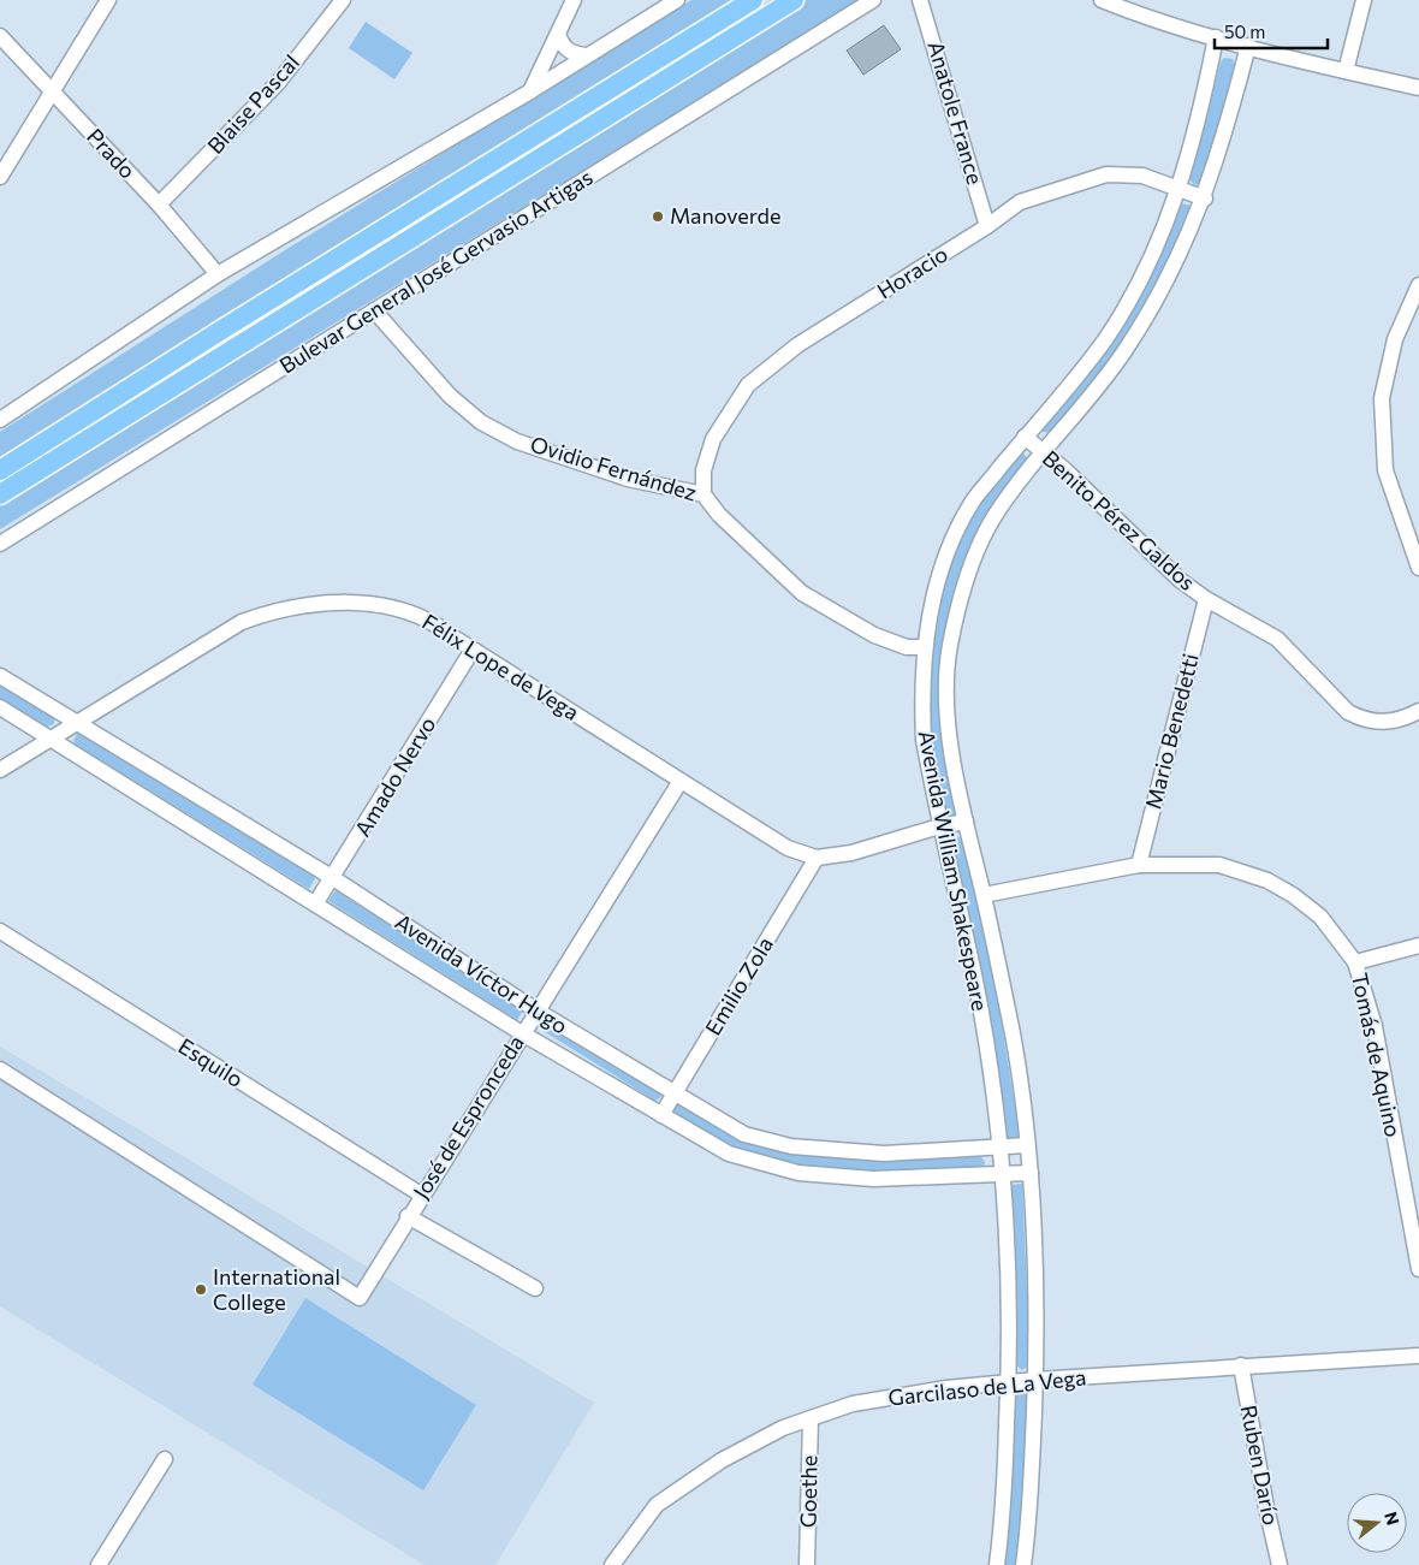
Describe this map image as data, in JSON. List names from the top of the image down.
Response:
{
  "streets": {
    "main road": ["Bulevar General José Gervasio Artigas"],
    "street": [
      "Blaise Pascal",
      "Anatole France",
      "Prado",
      "Horacio",
      "Ovidio Fernández",
      "Benito Pérez Galdos",
      "Félix Lope de Vega",
      "Mario Benedetti",
      "Amado Nervo",
      "Avenida William Shakespeare",
      "Avenida Víctor Hugo",
      "Emilio Zola",
      "Tomás de Aquino",
      "Esquilo",
      "José de Espronceda",
      "Garcilaso de La Vega",
      "Ruben Darío",
      "Goethe"
    ]
  },
  "crossings": [
    ["Blaise Pascal", "Prado"],
    ["Anatole France", "Horacio"],
    ["Bulevar General José Gervasio Artigas", "Ovidio Fernández"],
    ["Horacio", "Ovidio Fernández"],
    ["Horacio", "Avenida William Shakespeare"],
    ["Ovidio Fernández", "Avenida William Shakespeare"],
    ["Benito Pérez Galdos", "Mario Benedetti"],
    ["Benito Pérez Galdos", "Avenida William Shakespeare"],
    ["Félix Lope de Vega", "Amado Nervo"],
    ["Félix Lope de Vega", "Avenida William Shakespeare"],
    ["Félix Lope de Vega", "Avenida Víctor Hugo"],
    ["Félix Lope de Vega", "Emilio Zola"],
    ["Félix Lope de Vega", "José de Espronceda"],
    ["Mario Benedetti", "Tomás de Aquino"],
    ["Amado Nervo", "Avenida Víctor Hugo"],
    ["Avenida William Shakespeare", "Avenida Víctor Hugo"],
    ["Avenida William Shakespeare", "Tomás de Aquino"],
    ["Avenida William Shakespeare", "Garcilaso de La Vega"],
    ["Avenida Víctor Hugo", "Emilio Zola"],
    ["Avenida Víctor Hugo", "José de Espronceda"],
    ["Esquilo", "José de Espronceda"],
    ["Garcilaso de La Vega", "Ruben Darío"],
    ["Garcilaso de La Vega", "Goethe"]
  ],
  "places": ["Manoverde", "International College"],
  "scale_bar": "50 m",
  "north": "right"
}
